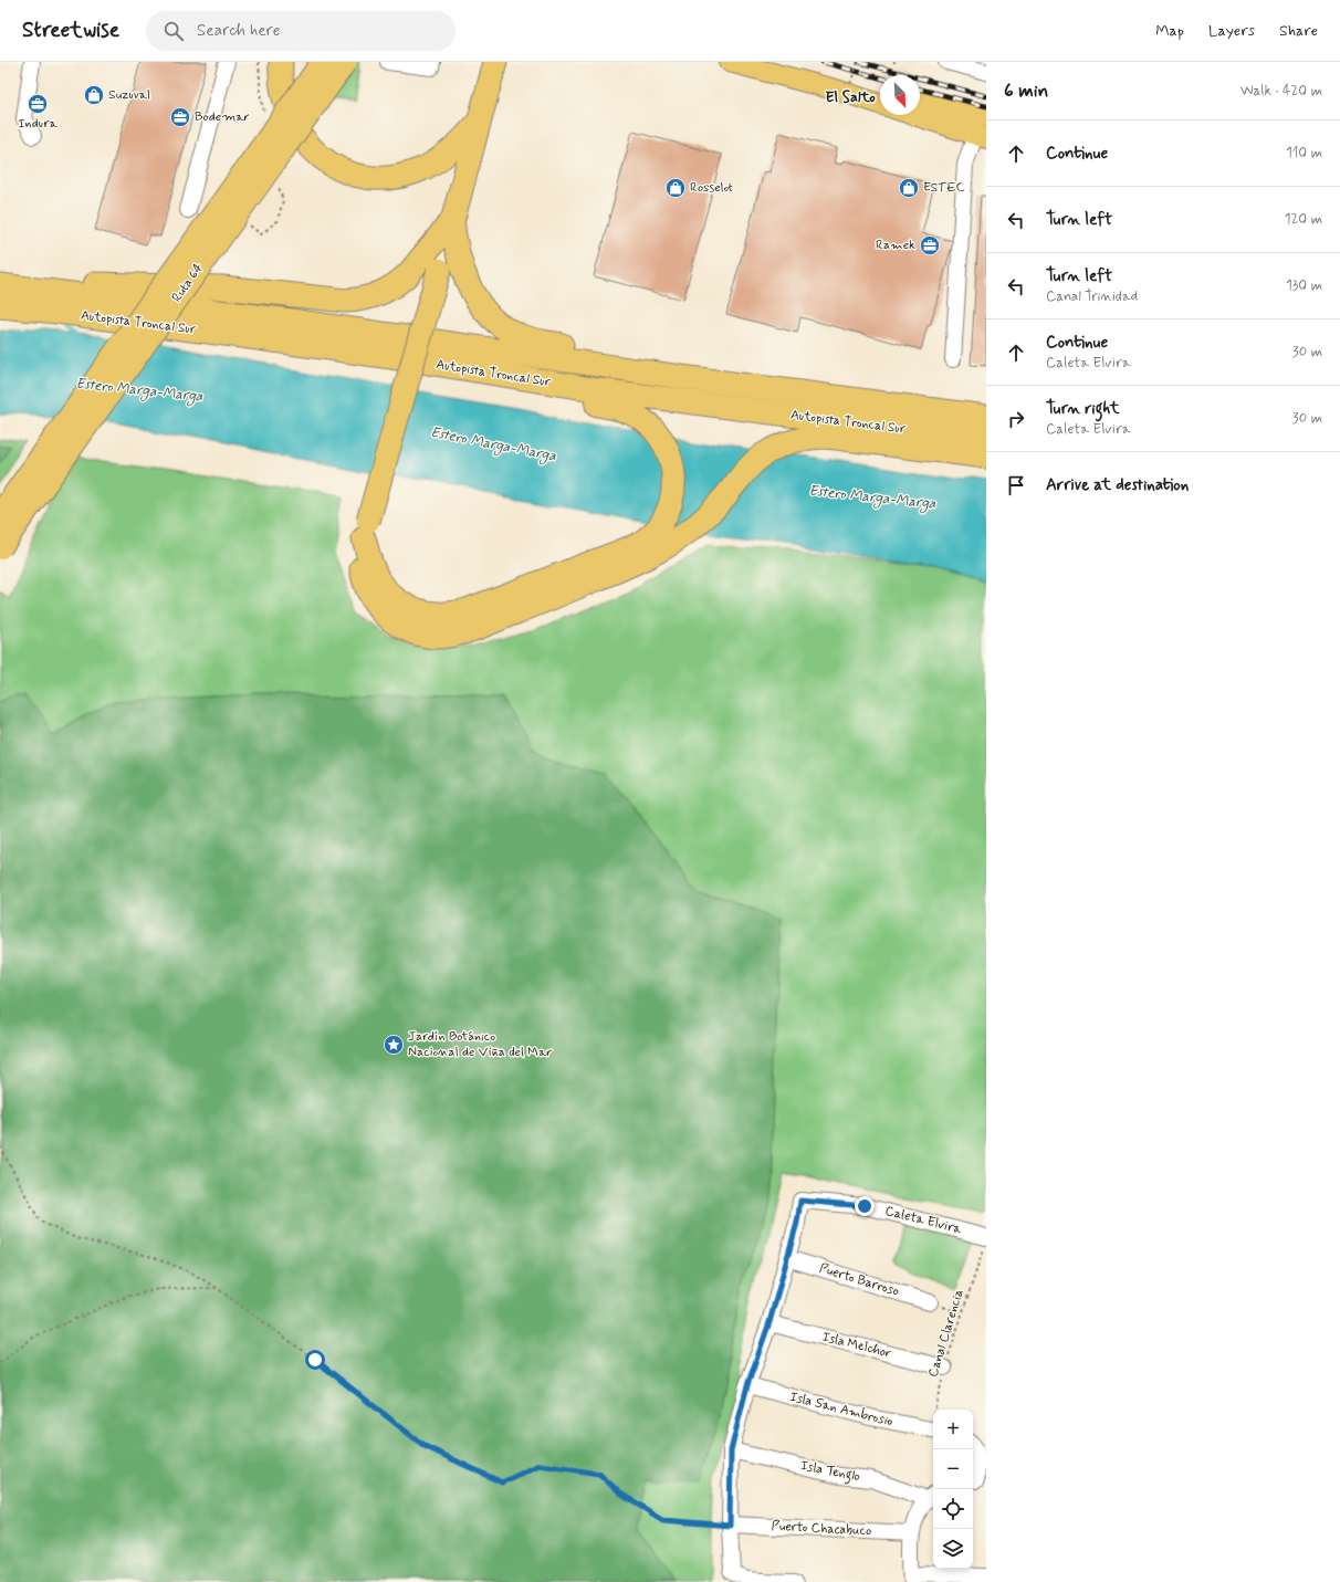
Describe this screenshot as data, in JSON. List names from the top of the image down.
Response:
{
  "streets": {
    "highway": ["Ruta 64", "Autopista Troncal Sur"],
    "street": [
      "Caleta Elvira",
      "Puerto Barroso",
      "Isla Melchor",
      "Isla San Ambrosio",
      "Isla Tenglo",
      "Puerto Chacabuco"
    ],
    "path": ["Canal Clarencia"]
  },
  "crossings": [
    ["Caleta Elvira", "Puerto Barroso"],
    ["Caleta Elvira", "Canal Clarencia"],
    ["Canal Clarencia", "Isla Melchor"]
  ],
  "districts": ["El Salto"],
  "water": ["Estero Marga-Marga"],
  "places": {
    "shop": ["Suzuval", "Rosselot", "ESTEC"],
    "office": ["Indura", "Bodemar", "Ramek"],
    "place": ["Jardín Botánico Nacional de Viña del Mar"]
  },
  "north": "bottom right",
  "page": {
    "header": "Streetwise",
    "search": "Search here",
    "nav": ["Map", "Layers", "Share"],
    "heading": ["6 min", "Walk · 420 m"],
    "list": [
      ["Continue", "110 m"],
      ["Turn left", "120 m"],
      ["Turn left", "Canal Trinidad", "130 m"],
      ["Continue", "Caleta Elvira", "30 m"],
      ["Turn right", "Caleta Elvira", "30 m"],
      "Arrive at destination"
    ],
    "map_buttons": ["+", "−"]
  }
}
